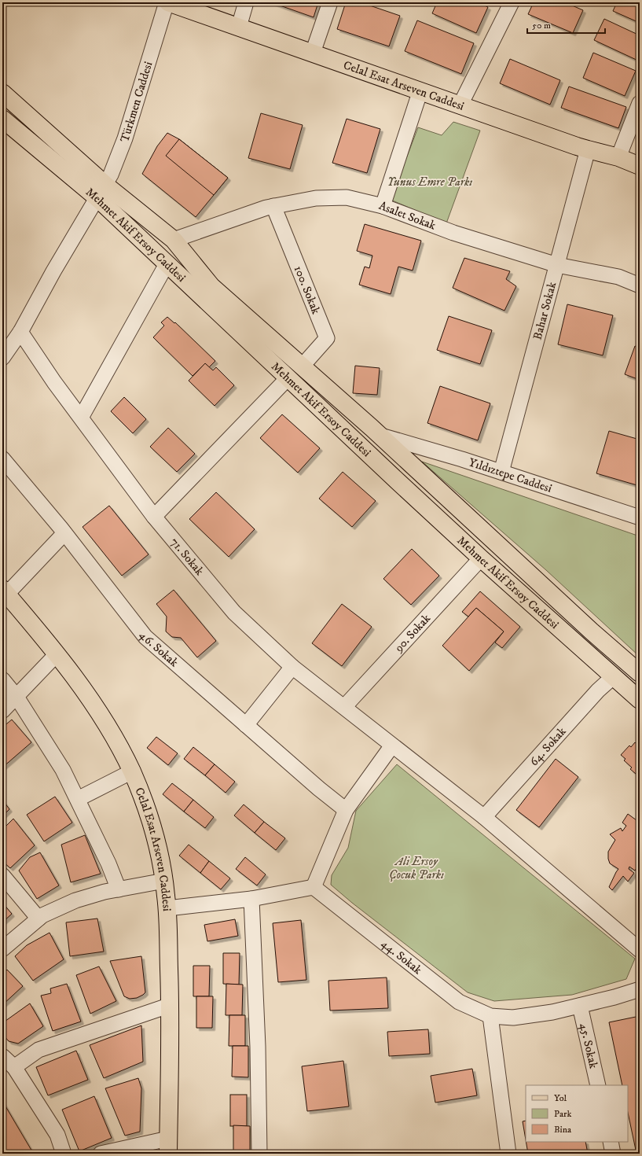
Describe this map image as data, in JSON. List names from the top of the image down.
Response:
{
  "streets": {
    "main road": ["Celal Esat Arseven Caddesi", "Mehmet Akif Ersoy Caddesi"],
    "street": [
      "Türkmen Caddesi",
      "Asalet Sokak",
      "100. Sokak",
      "Bahar Sokak",
      "Yıldıztepe Caddesi",
      "71. Sokak",
      "90. Sokak",
      "46. Sokak",
      "64. Sokak",
      "44. Sokak",
      "45. Sokak"
    ]
  },
  "crossings": [
    ["Celal Esat Arseven Caddesi", "Türkmen Caddesi"],
    ["Celal Esat Arseven Caddesi", "Bahar Sokak"],
    ["Türkmen Caddesi", "Mehmet Akif Ersoy Caddesi"],
    ["Türkmen Caddesi", "71. Sokak"],
    ["Asalet Sokak", "Mehmet Akif Ersoy Caddesi"],
    ["Asalet Sokak", "100. Sokak"],
    ["Asalet Sokak", "Bahar Sokak"],
    ["Mehmet Akif Ersoy Caddesi", "100. Sokak"],
    ["Mehmet Akif Ersoy Caddesi", "Yıldıztepe Caddesi"],
    ["Mehmet Akif Ersoy Caddesi", "90. Sokak"],
    ["Mehmet Akif Ersoy Caddesi", "64. Sokak"],
    ["Bahar Sokak", "Yıldıztepe Caddesi"],
    ["71. Sokak", "90. Sokak"],
    ["71. Sokak", "64. Sokak"],
    ["44. Sokak", "45. Sokak"]
  ],
  "parks": ["Yunus Emre Parkı", "Ali Ersoy Çocuk Parkı"],
  "legend": ["Yol", "Park", "Bina"],
  "scale_bar": "50 m"
}
